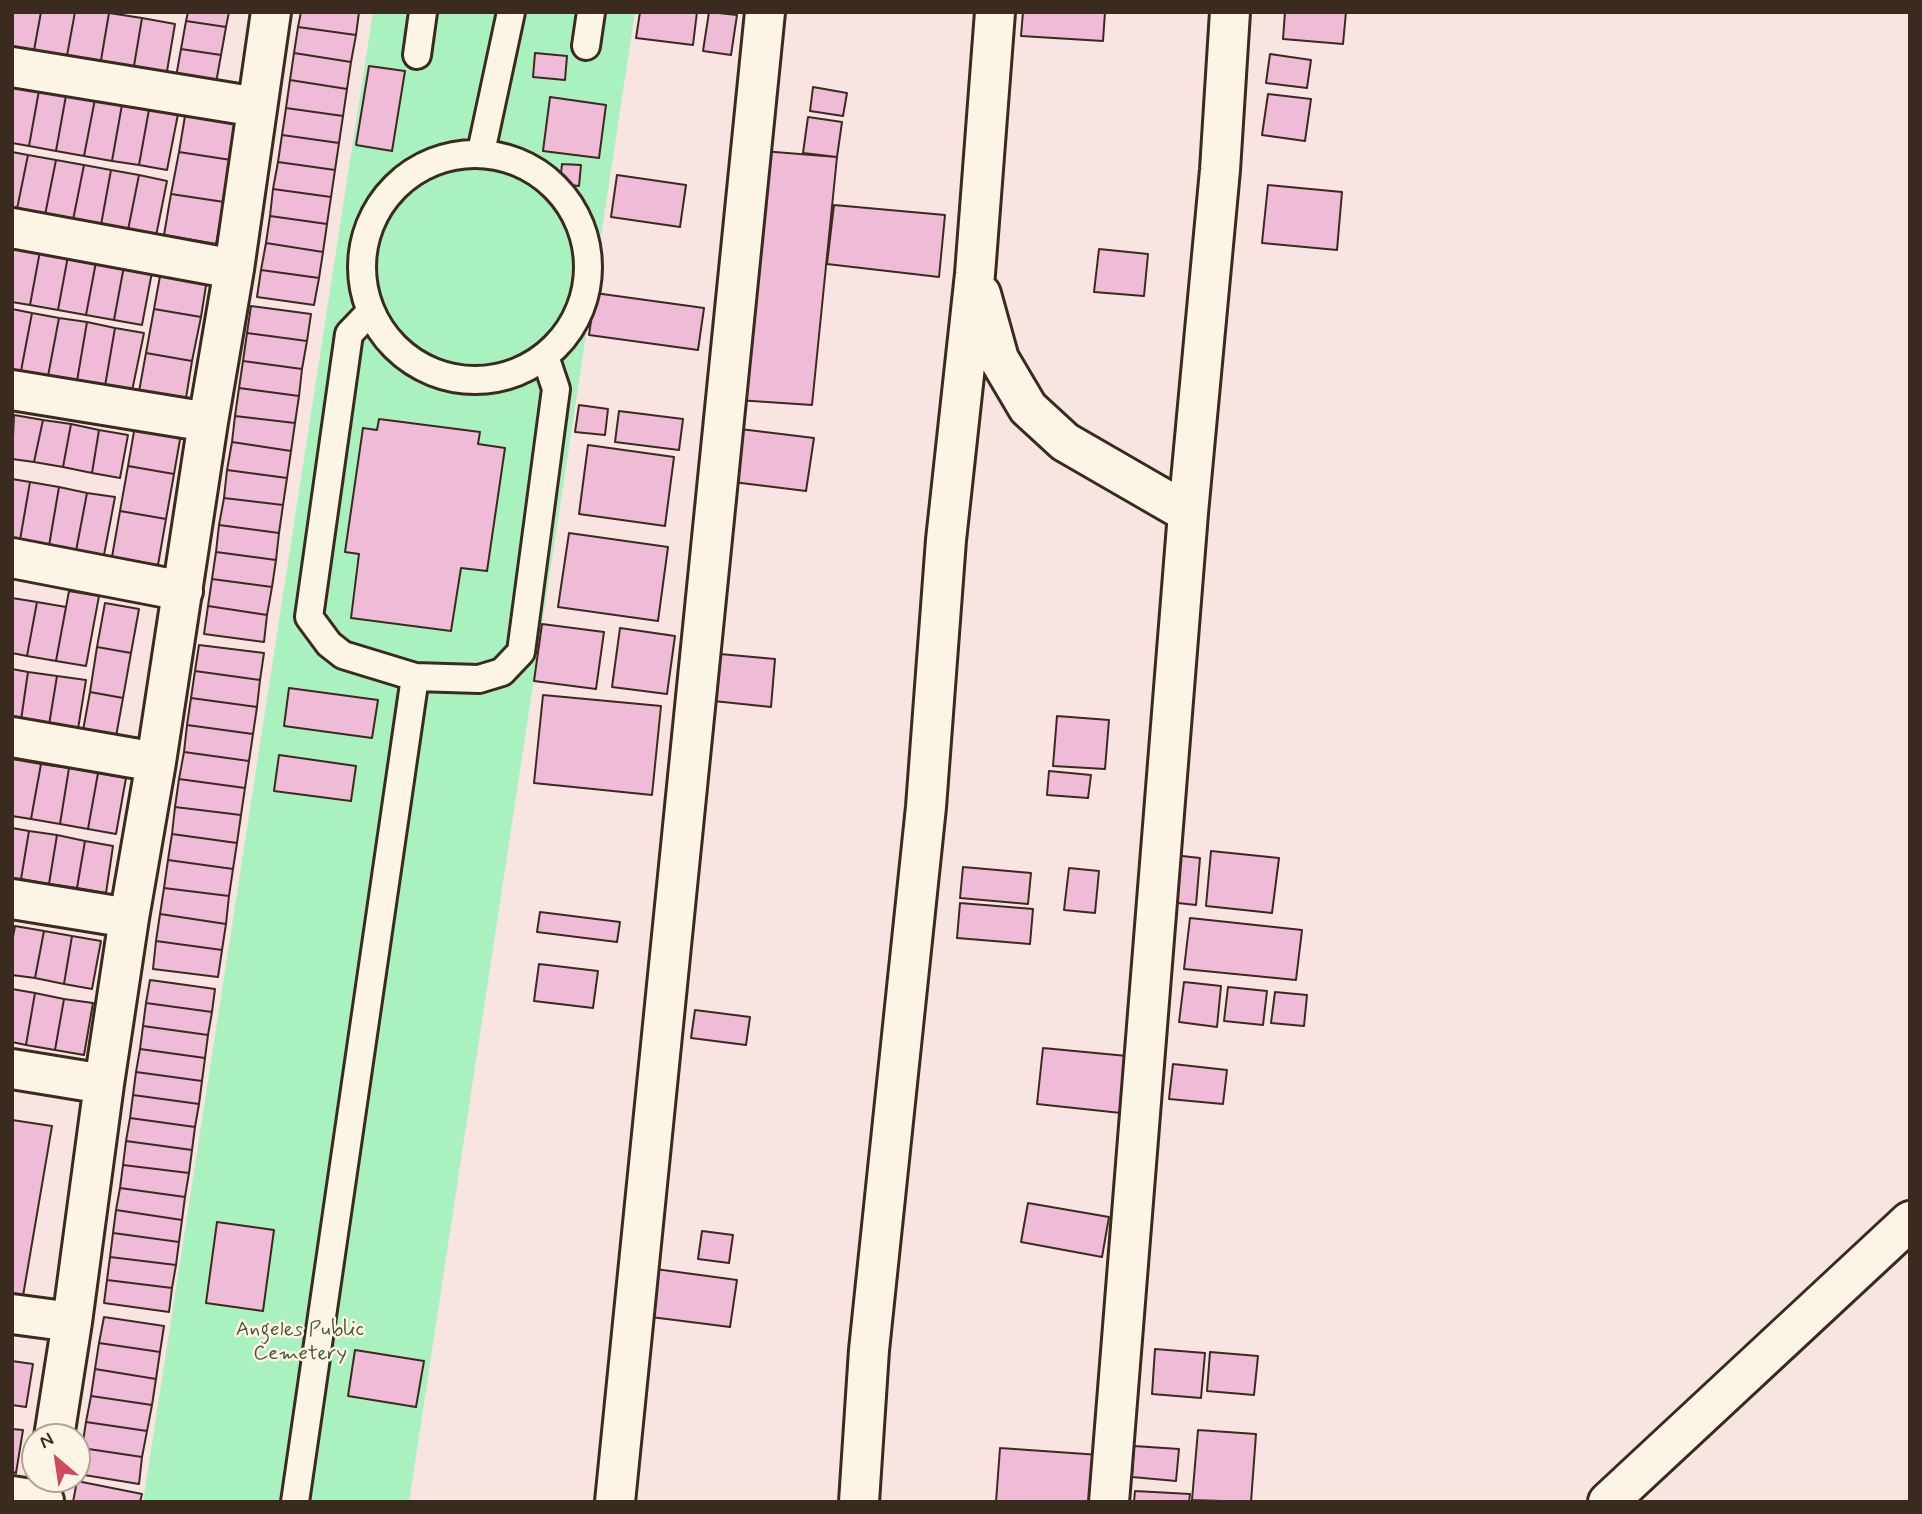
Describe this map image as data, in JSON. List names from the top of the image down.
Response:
{
  "parks": ["Angeles Public Cemetery"],
  "north": "top left"
}
